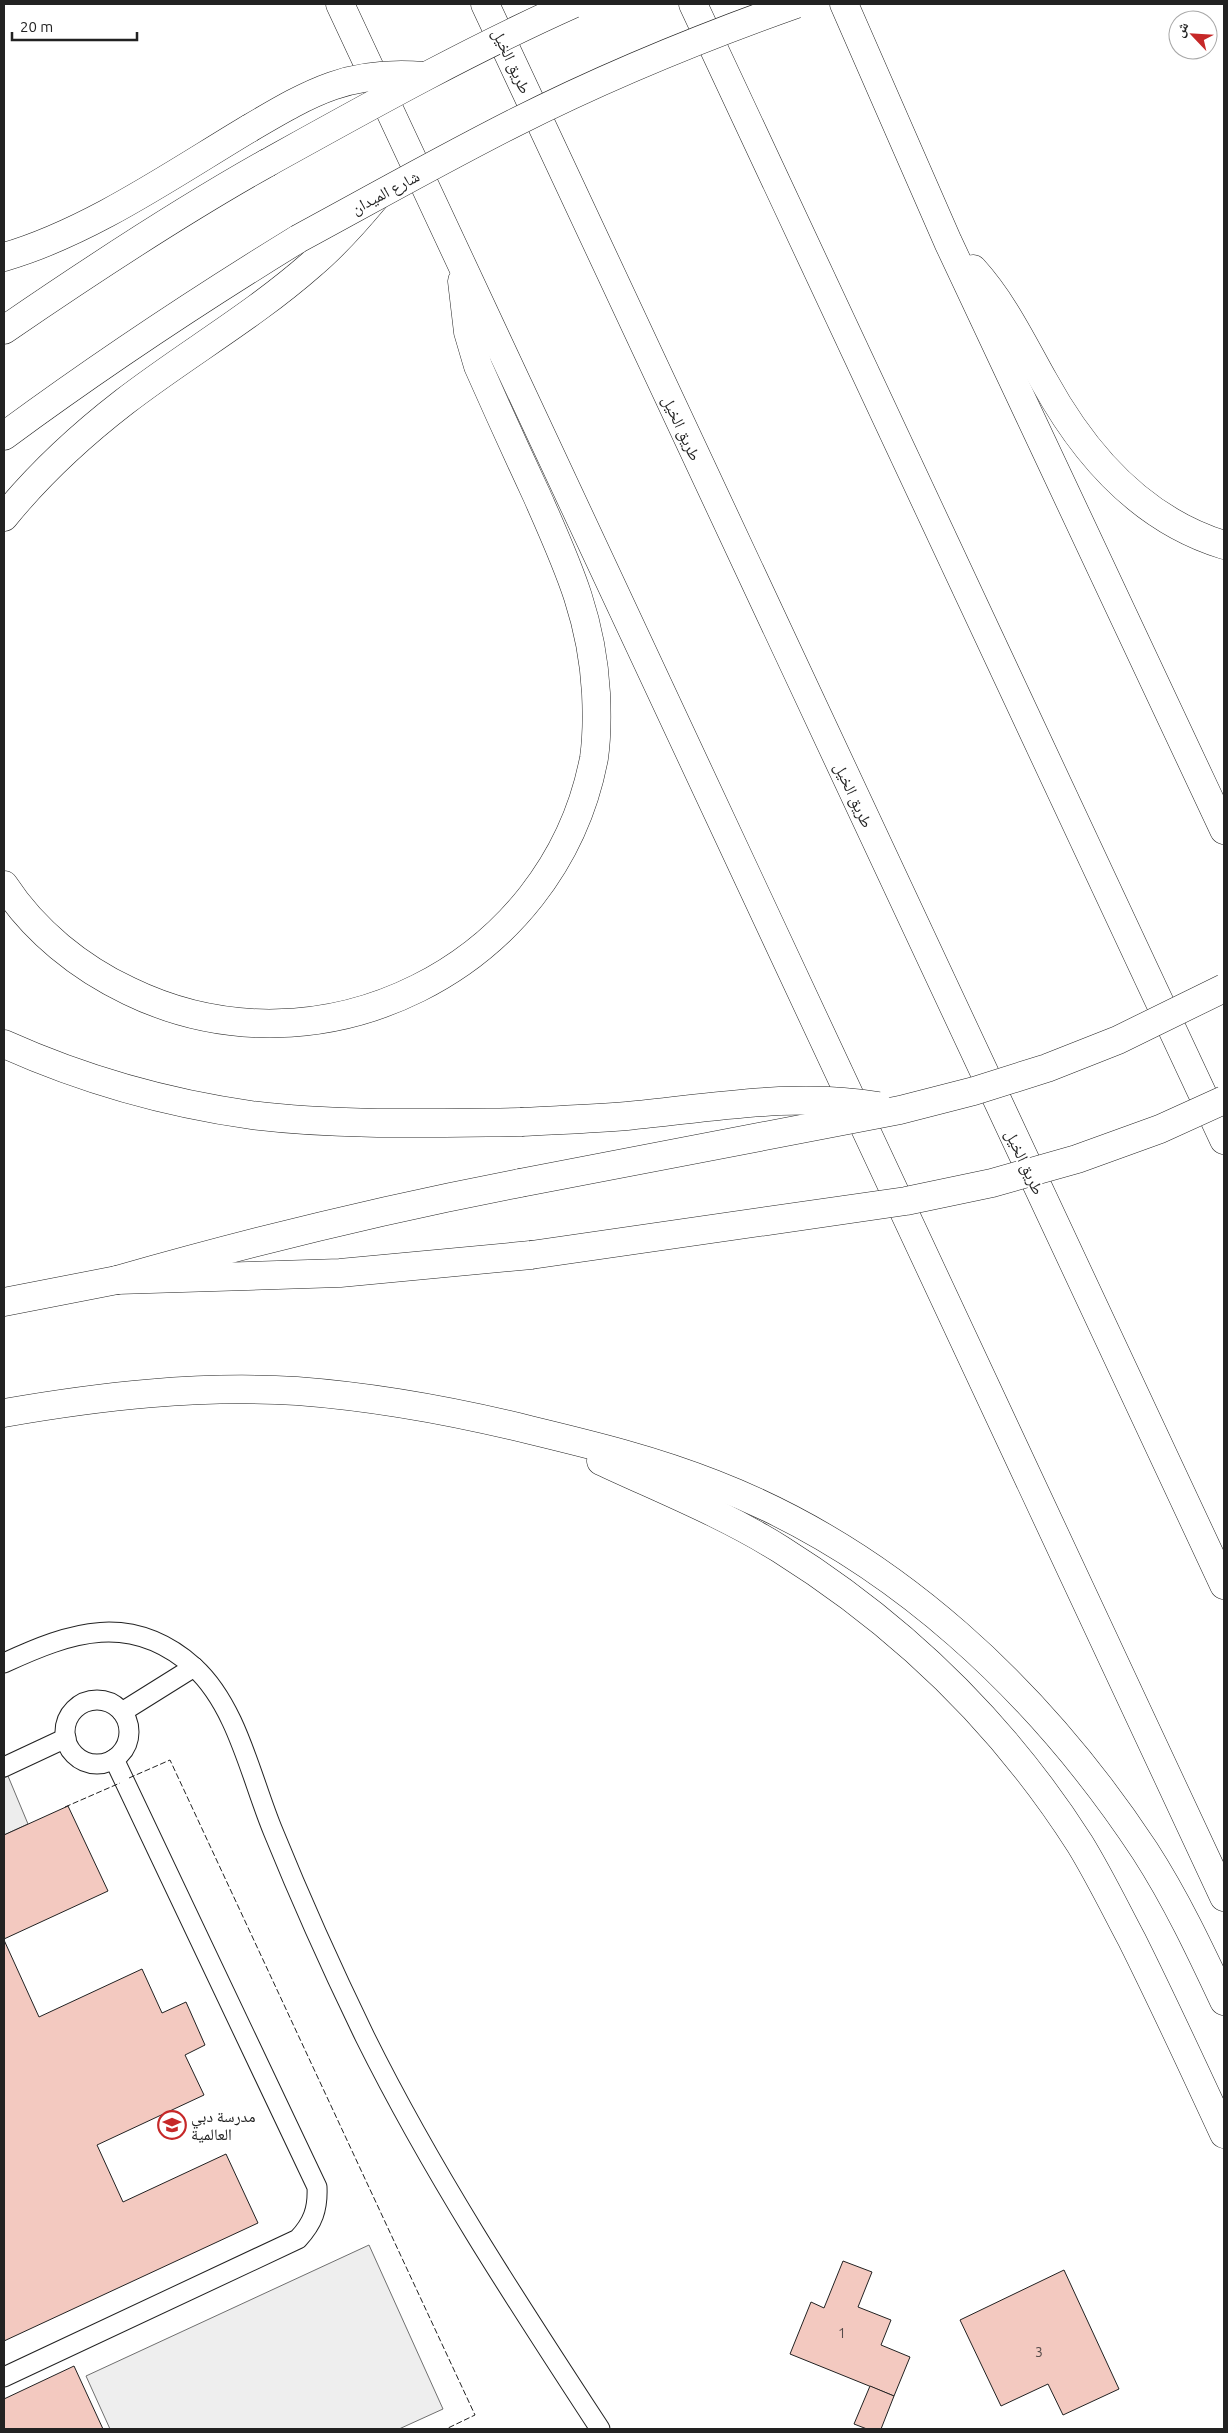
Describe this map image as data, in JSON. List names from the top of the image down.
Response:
{
  "streets": {
    "main road": ["طريق الخيل", "شارع الميدان"]
  },
  "places": {
    "school or university": ["مدرسة دبي العالمية"]
  },
  "house_numbers": ["1", "3"],
  "scale_bar": "20 m",
  "north": "top left"
}
